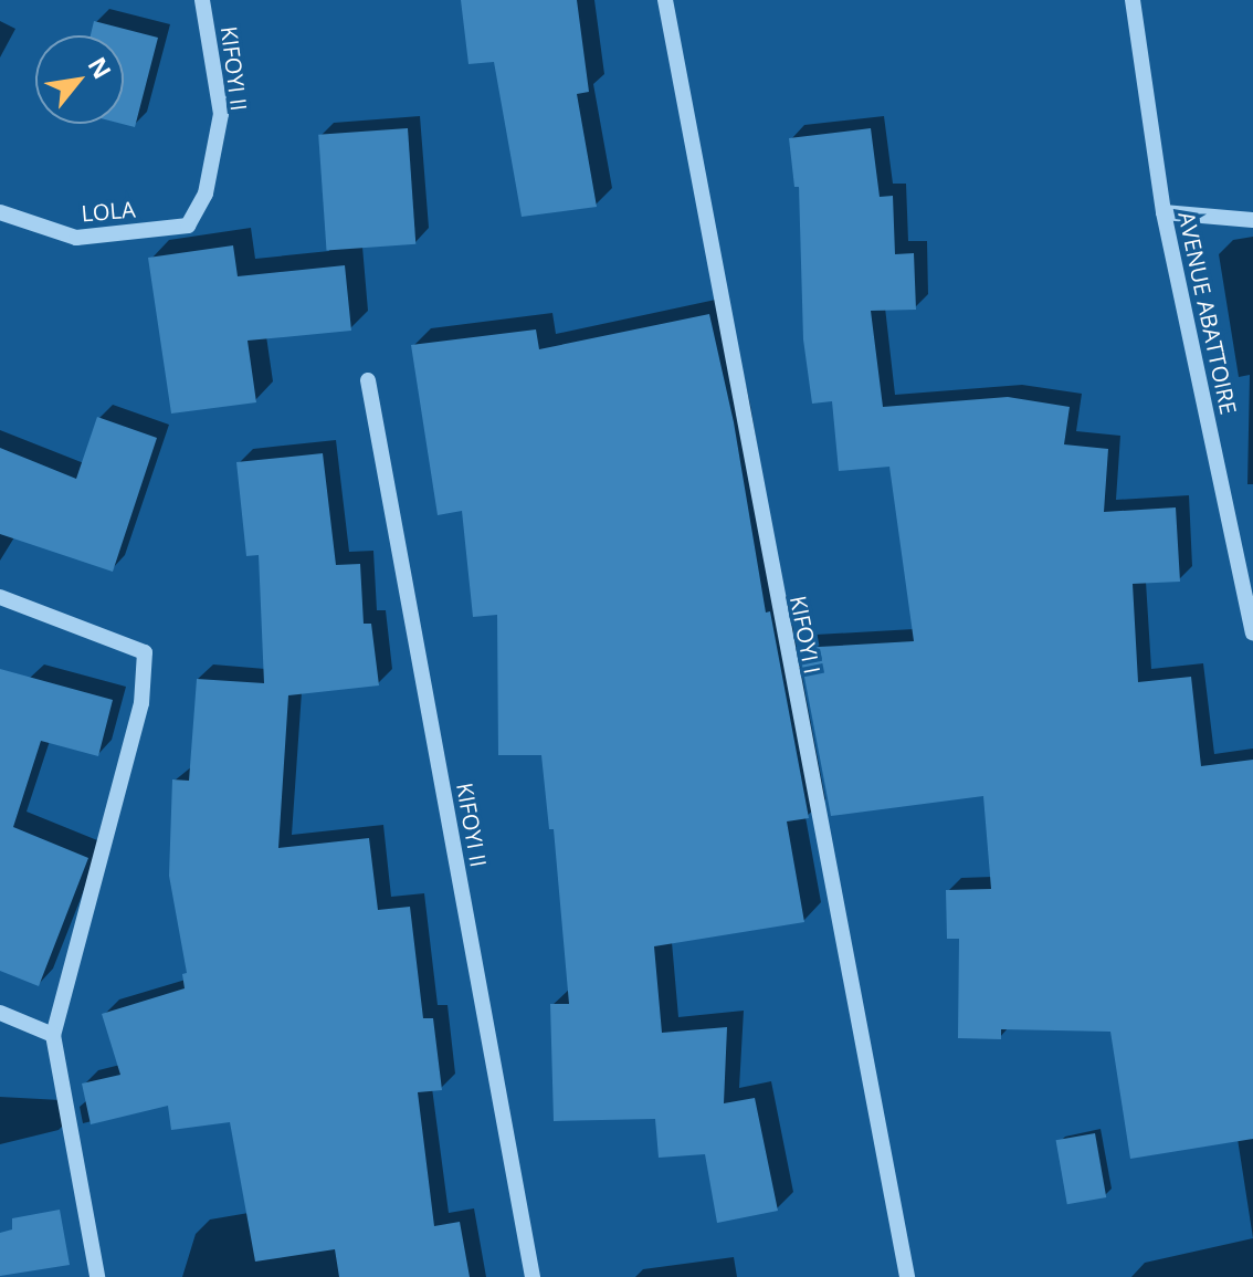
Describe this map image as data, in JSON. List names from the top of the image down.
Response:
{
  "streets": {
    "street": [
      "KIFOYI II",
      "LOLA",
      "AVENUE ABATTOIRE",
      "KIFOYI I"
    ]
  },
  "crossings": [
    ["KIFOYI II", "LOLA"]
  ],
  "north": "top right"
}
